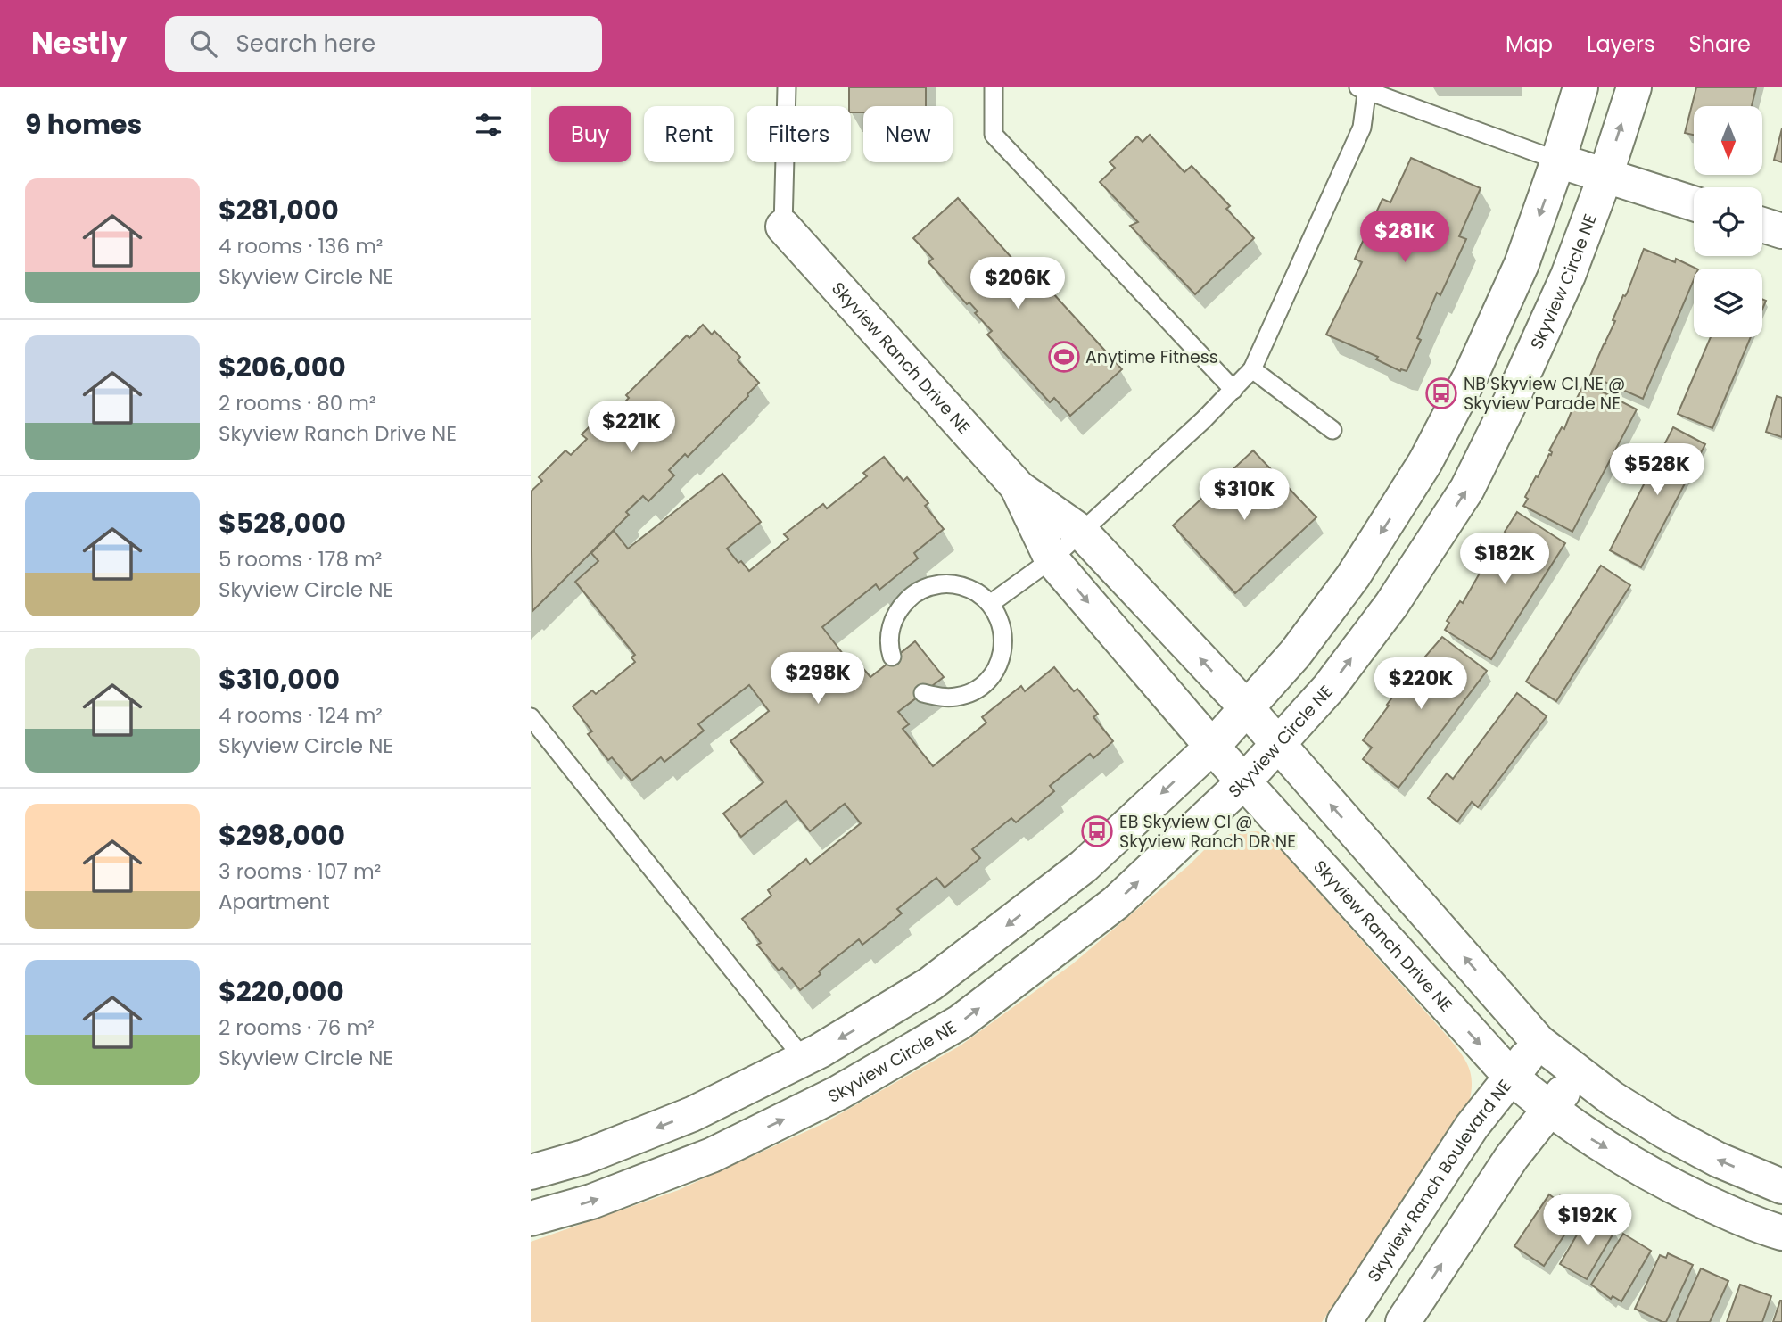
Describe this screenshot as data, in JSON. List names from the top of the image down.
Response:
{
  "streets": {
    "street": ["Skyview Circle NE", "Skyview Ranch Drive NE", "Skyview Ranch Boulevard NE"]
  },
  "crossings": [
    ["Skyview Circle NE", "Skyview Ranch Drive NE"],
    ["Skyview Ranch Drive NE", "Skyview Ranch Boulevard NE"]
  ],
  "places": {
    "sports": ["Anytime Fitness"],
    "bus stop": ["NB Skyview CI NE @ Skyview Parade NE", "EB Skyview CI @ Skyview Ranch DR NE"]
  },
  "north": "bottom",
  "page": {
    "header": "Nestly",
    "search": "Search here",
    "nav": ["Map", "Layers", "Share"],
    "heading": "9 homes",
    "chip": [
      "Buy",
      "Rent",
      "Filters",
      "New"
    ],
    "list": [
      {
        "name": "$281,000",
        "note": "4 rooms · 136 m² · Skyview Circle NE"
      },
      {
        "name": "$206,000",
        "note": "2 rooms · 80 m² · Skyview Ranch Drive NE"
      },
      {
        "name": "$528,000",
        "note": "5 rooms · 178 m² · Skyview Circle NE"
      },
      {
        "name": "$310,000",
        "note": "4 rooms · 124 m² · Skyview Circle NE"
      },
      {
        "name": "$298,000",
        "note": "3 rooms · 107 m² · Apartment"
      },
      {
        "name": "$220,000",
        "note": "2 rooms · 76 m² · Skyview Circle NE"
      }
    ],
    "price": [
      "$281K",
      "$206K",
      "$221K",
      "$528K",
      "$310K",
      "$182K",
      "$298K",
      "$220K",
      "$192K"
    ]
  }
}
